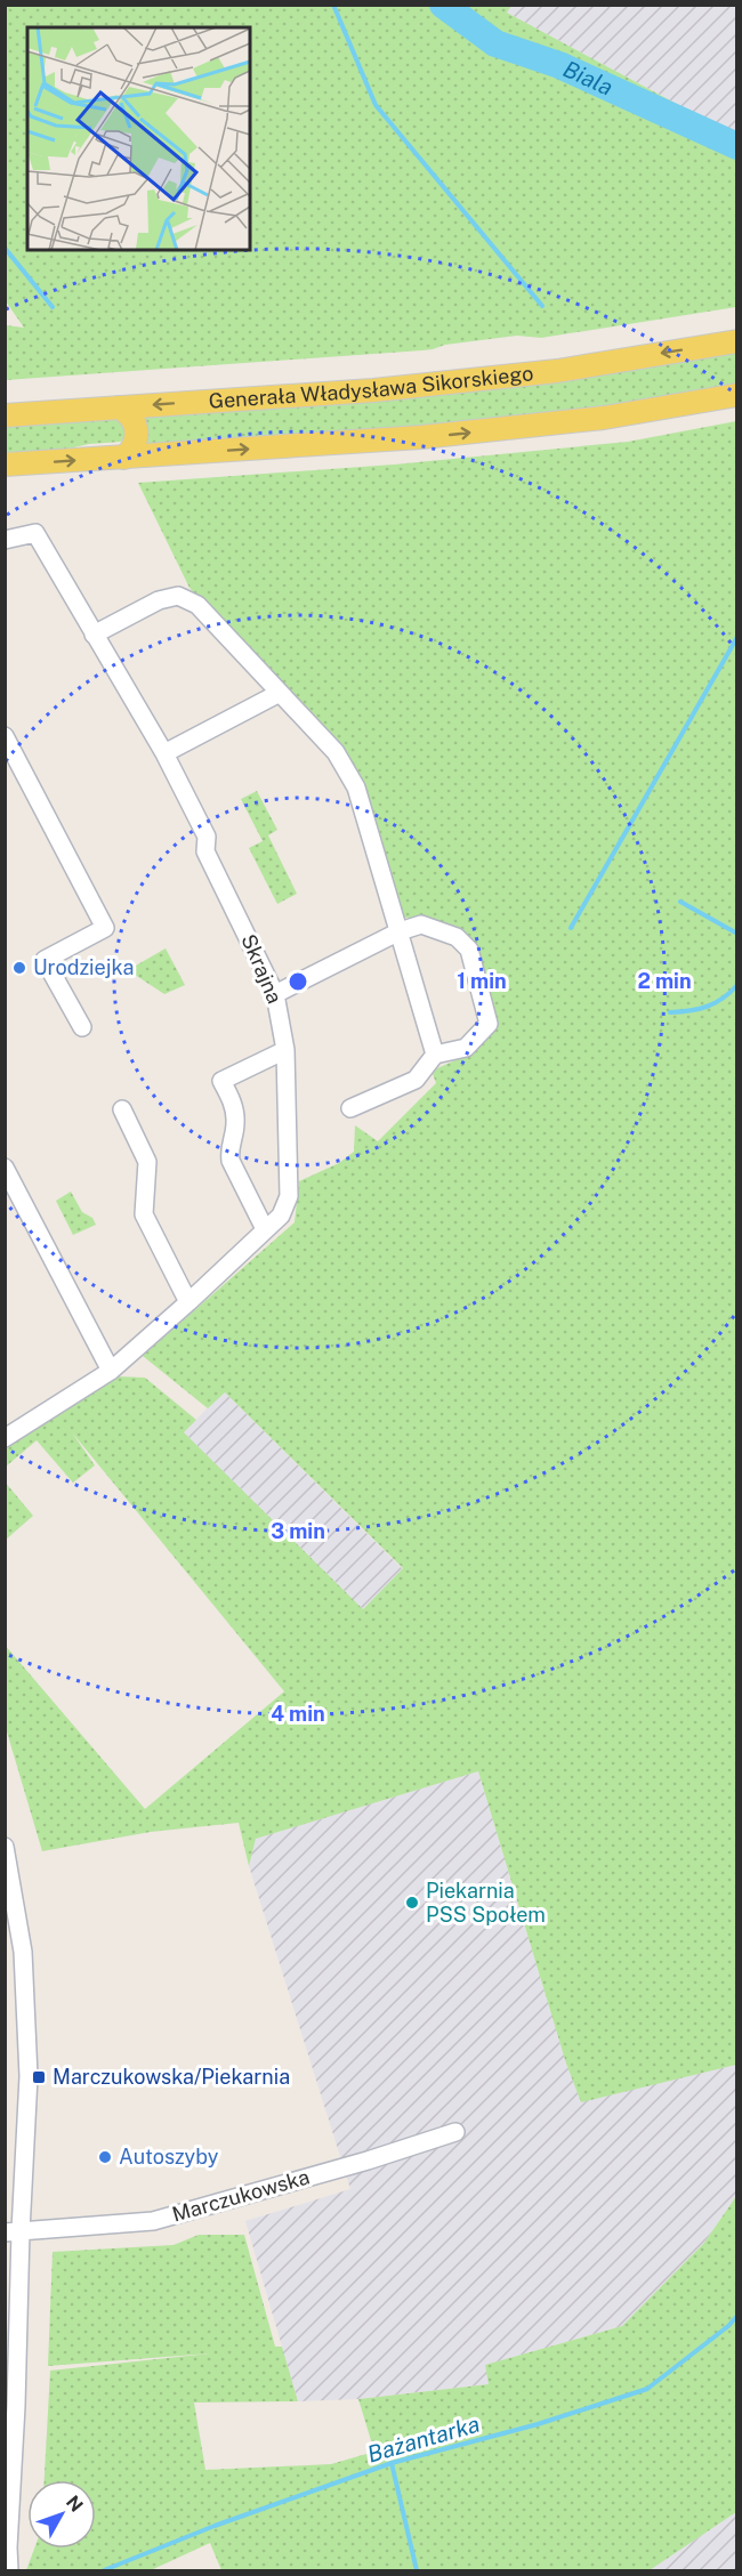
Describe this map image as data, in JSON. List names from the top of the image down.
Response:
{
  "streets": {
    "main road": ["Generała Władysława Sikorskiego"],
    "street": ["Skrajna", "Marczukowska"]
  },
  "water": ["Biala", "Bażantarka"],
  "places": {
    "other": ["Urodziejka", "Piekarnia PSS Społem", "Autoszyby"],
    "transit": ["Marczukowska/Piekarnia"]
  },
  "north": "top right",
  "rings": [
    "1 min",
    "2 min",
    "3 min",
    "4 min"
  ]
}
